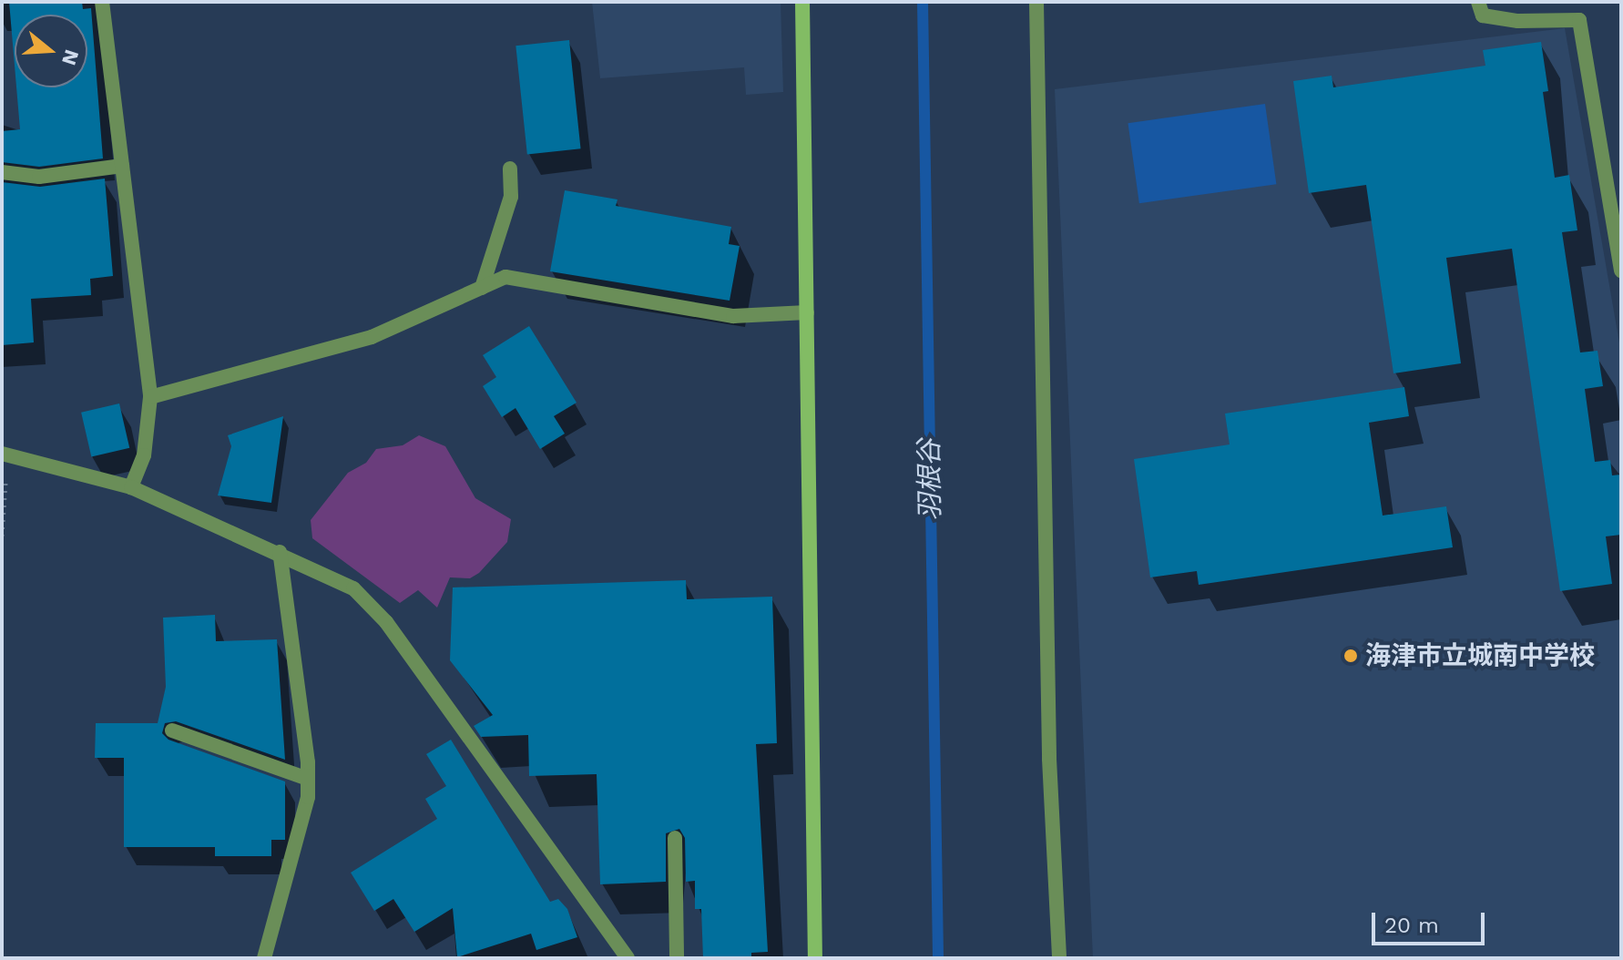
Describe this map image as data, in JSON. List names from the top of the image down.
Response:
{
  "water": ["羽根谷"],
  "places": ["海津市立城南中学校"],
  "scale_bar": "20 m",
  "north": "right"
}
